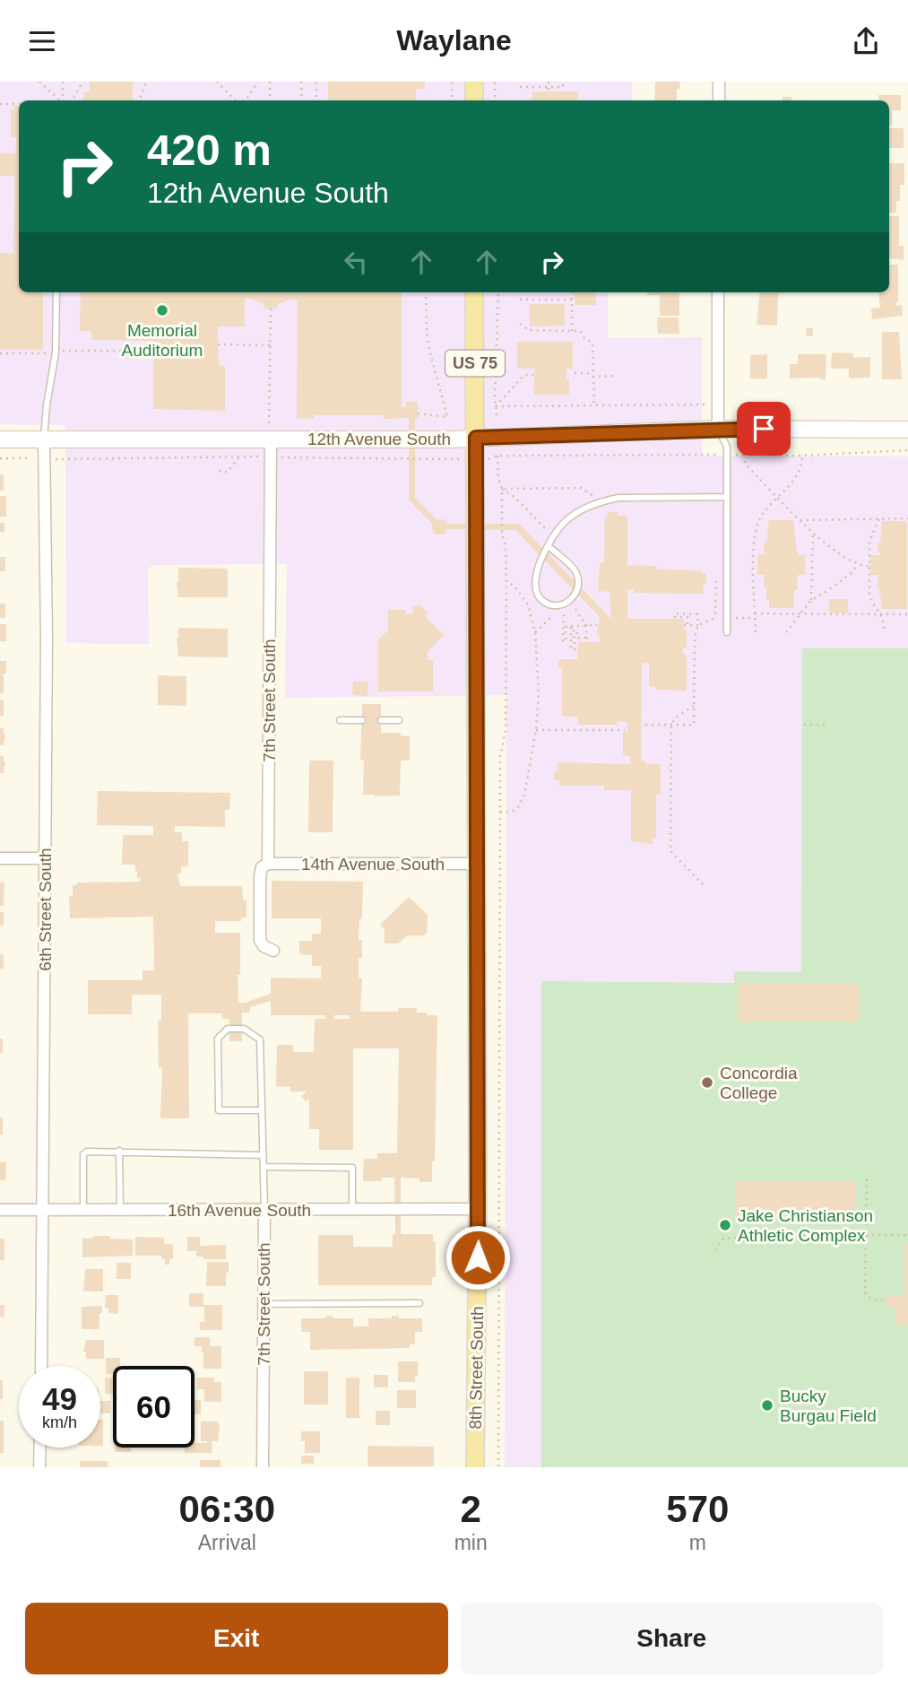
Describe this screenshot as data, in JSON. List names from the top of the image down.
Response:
{
  "streets": {
    "main road": ["US 75", "8th Street South"],
    "street": [
      "12th Avenue South",
      "7th Street South",
      "14th Avenue South",
      "6th Street South",
      "16th Avenue South"
    ]
  },
  "crossings": [
    ["12th Avenue South", "7th Street South"],
    ["12th Avenue South", "6th Street South"],
    ["12th Avenue South", "8th Street South"],
    ["7th Street South", "14th Avenue South"],
    ["7th Street South", "16th Avenue South"],
    ["14th Avenue South", "8th Street South"],
    ["6th Street South", "16th Avenue South"],
    ["16th Avenue South", "8th Street South"]
  ],
  "places": [
    "Memorial Auditorium",
    "Concordia College",
    "Jake Christianson Athletic Complex",
    "Bucky Burgau Field"
  ],
  "page": {
    "header": "Waylane",
    "turn": ["420 m", "12th Avenue South"],
    "speed": "49 km/h",
    "limit": "60",
    "eta": [
      "06:30",
      "Arrival",
      "2",
      "min",
      "570",
      "m"
    ],
    "buttons": ["Exit", "Share"]
  }
}
